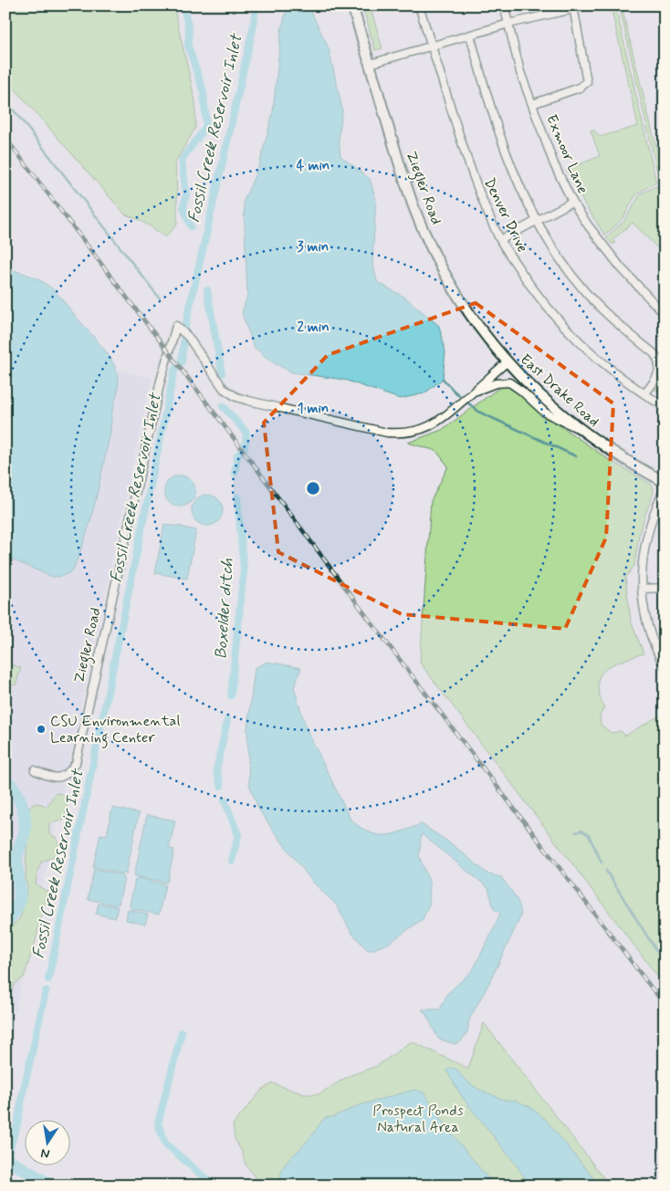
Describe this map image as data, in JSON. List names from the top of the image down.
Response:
{
  "streets": {
    "main road": ["Ziegler Road", "East Drake Road"],
    "street": ["Exmoor Lane", "Denver Drive"]
  },
  "crossings": [
    ["Ziegler Road", "East Drake Road"]
  ],
  "water": ["Fossil Creek Reservoir Inlet", "Boxelder ditch"],
  "parks": ["Prospect Ponds Natural Area"],
  "places": ["CSU Environmental Learning Center"],
  "north": "bottom",
  "rings": [
    "4 min",
    "3 min",
    "2 min",
    "1 min"
  ]
}
